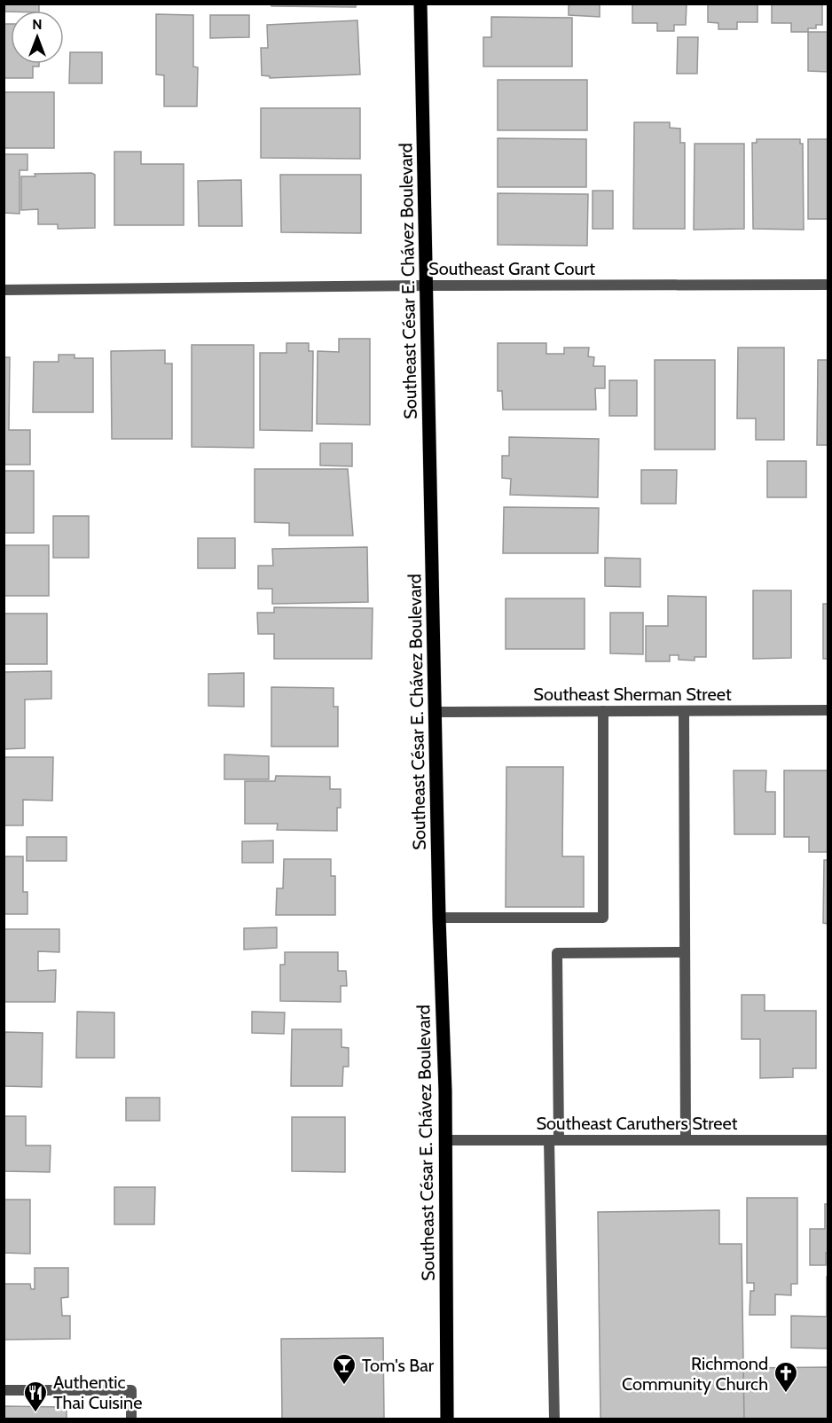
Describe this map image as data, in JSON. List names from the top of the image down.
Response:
{
  "streets": {
    "main road": ["Southeast César E. Chávez Boulevard"],
    "street": ["Southeast Grant Court", "Southeast Sherman Street", "Southeast Caruthers Street"]
  },
  "crossings": [
    ["Southeast Grant Court", "Southeast César E. Chávez Boulevard"],
    ["Southeast César E. Chávez Boulevard", "Southeast Sherman Street"],
    ["Southeast César E. Chávez Boulevard", "Southeast Caruthers Street"]
  ],
  "places": {
    "bar": ["Tom's Bar"],
    "church": ["Richmond Community Church"],
    "restaurant": ["Authentic Thai Cuisine"]
  },
  "north": "top"
}
